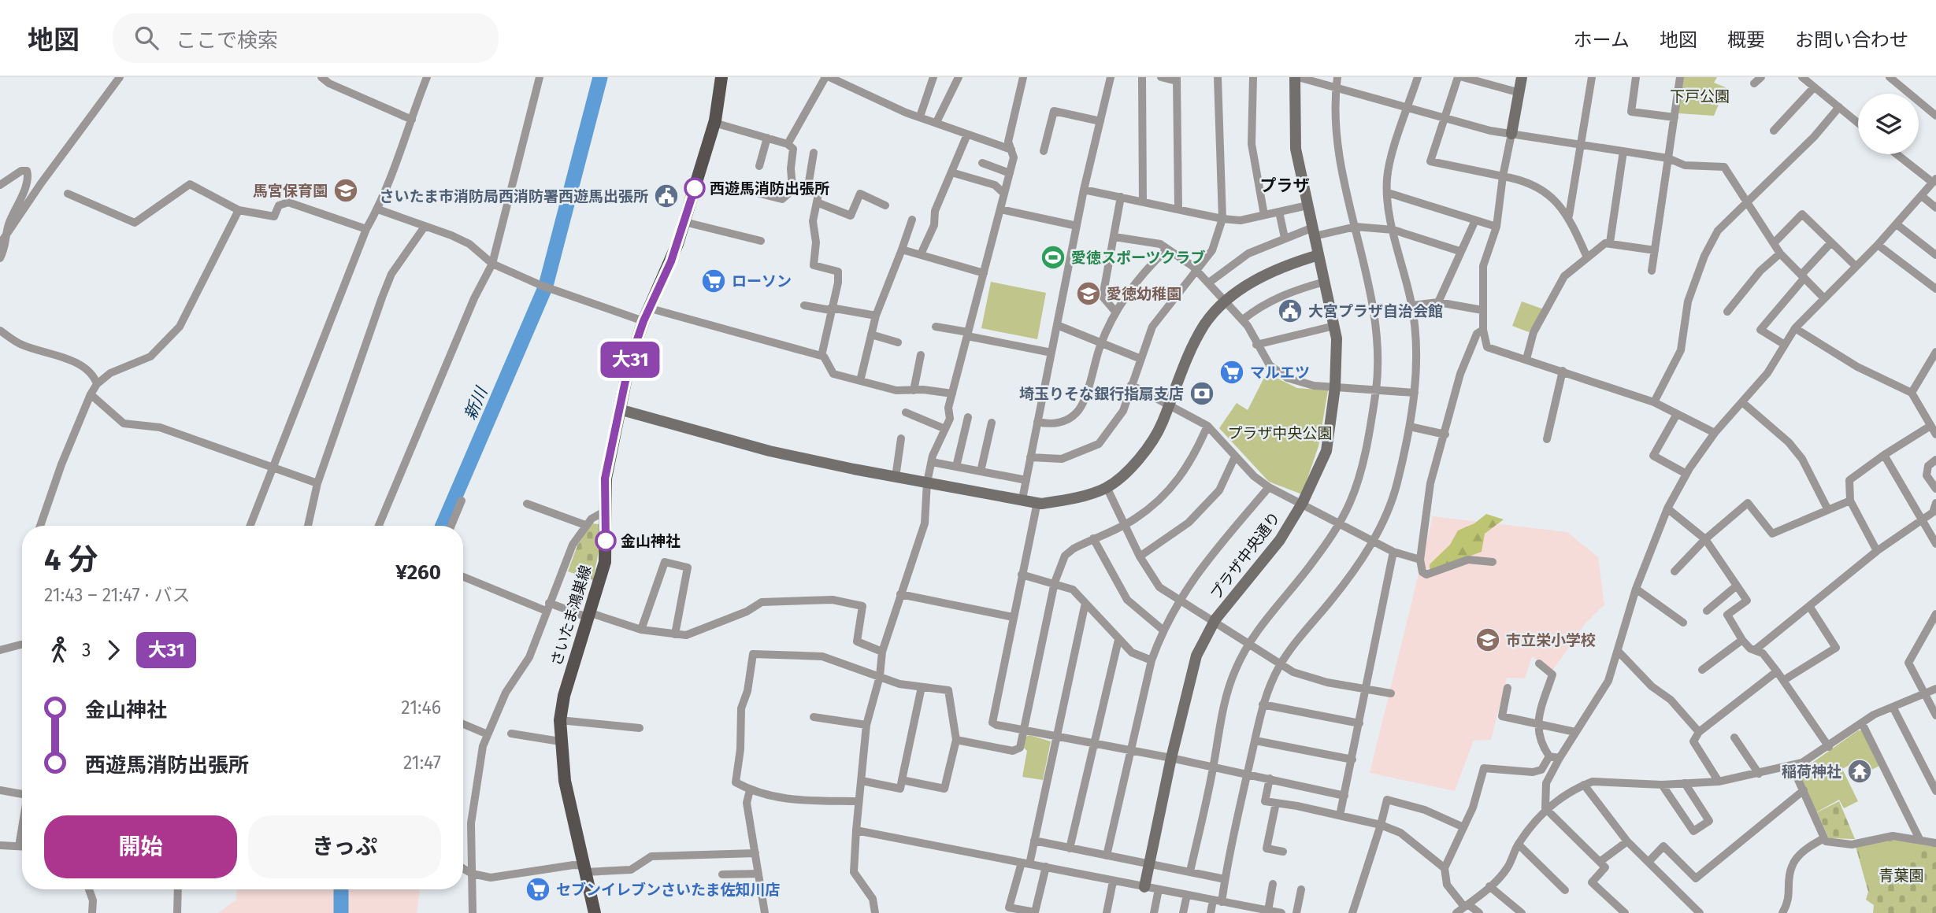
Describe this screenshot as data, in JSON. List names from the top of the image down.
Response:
{
  "streets": {
    "main road": ["さいたま鴻巣線"],
    "street": ["プラザ中央通り"]
  },
  "districts": ["プラザ"],
  "water": ["新川"],
  "parks": ["下戸公園", "プラザ中央公園", "青葉園"],
  "places": {
    "other": ["西遊馬消防出張所", "金山神社"],
    "school or university": ["馬宮保育園", "愛徳幼稚園", "市立栄小学校"],
    "public building": ["さいたま市消防局西消防署西遊馬出張所", "大宮プラザ自治会館"],
    "sports": ["愛徳スポーツクラブ"],
    "supermarket": ["ローソン", "マルエツ", "セブンイレブンさいたま佐知川店"],
    "bank": ["埼玉りそな銀行指扇支店"],
    "temple": ["稲荷神社"]
  },
  "lines": ["bus line 大31"],
  "page": {
    "header": "地図",
    "search": "ここで検索",
    "nav": [
      "ホーム",
      "地図",
      "概要",
      "お問い合わせ"
    ],
    "on_map": "大31",
    "heading": ["4 分", "21:43 – 21:47 · バス", "¥260"],
    "legs": ["3", "大31"],
    "list": [
      {
        "name": "金山神社",
        "value": "21:46"
      },
      {
        "name": "西遊馬消防出張所",
        "value": "21:47"
      }
    ],
    "buttons": ["開始", "きっぷ"]
  }
}
